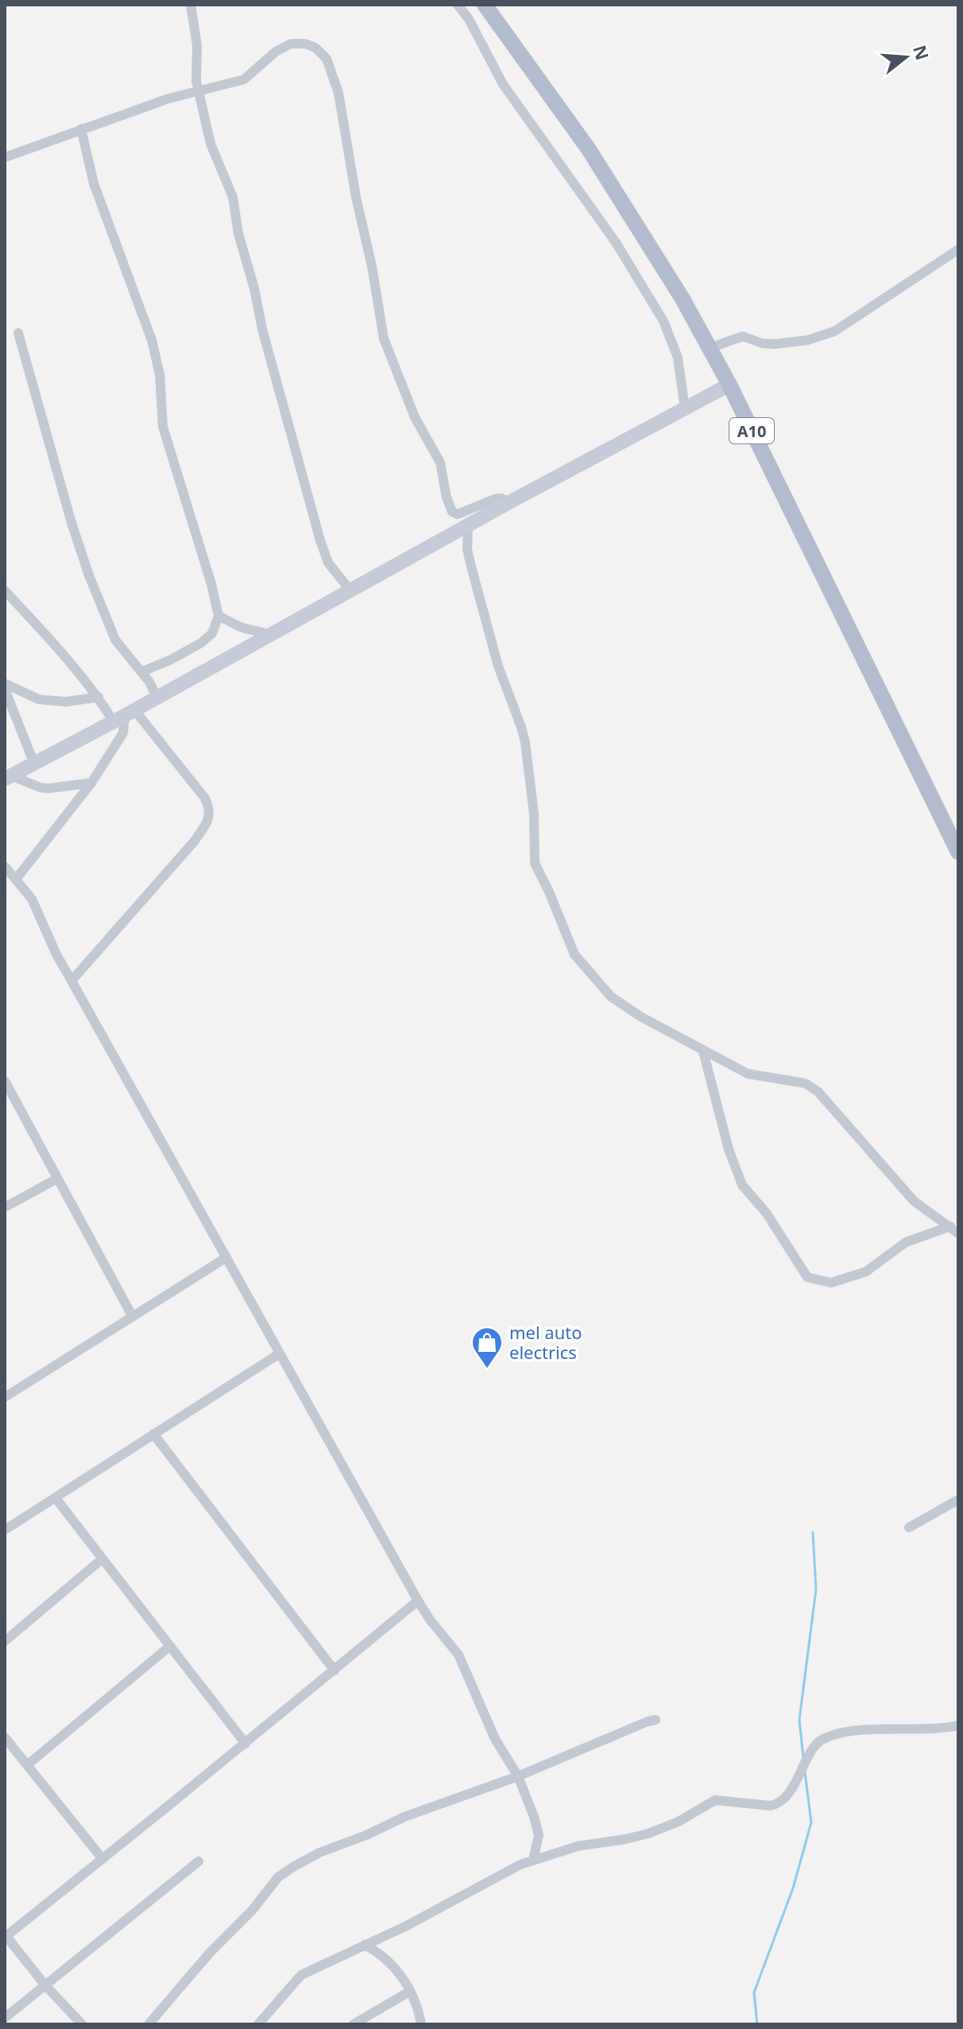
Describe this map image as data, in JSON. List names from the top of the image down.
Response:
{
  "streets": {
    "main road": ["A10"]
  },
  "places": {
    "shop": ["mel auto electrics"]
  },
  "north": "right"
}
